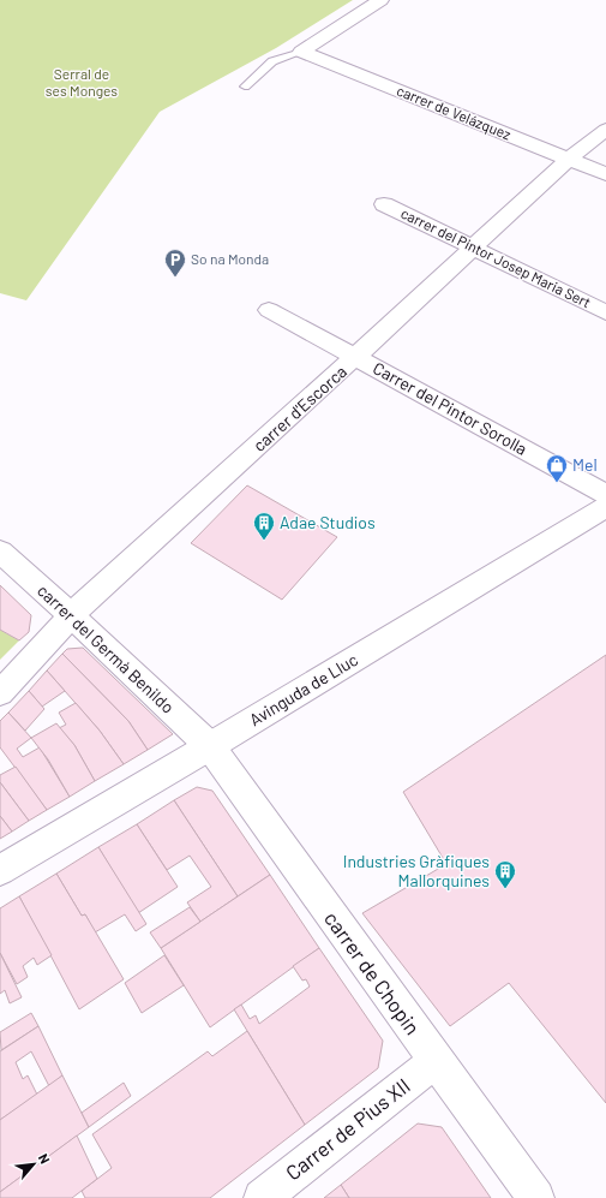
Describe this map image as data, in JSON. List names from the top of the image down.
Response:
{
  "streets": {
    "street": [
      "carrer de Velázquez",
      "carrer del Pintor Josep Maria Sert",
      "carrer d'Escorca",
      "Carrer del Pintor Sorolla",
      "carrer del Germà Benildo",
      "Avinguda de Lluc",
      "carrer de Chopin",
      "Carrer de Pius XII"
    ]
  },
  "crossings": [
    ["carrer de Velázquez", "carrer d'Escorca"],
    ["carrer del Pintor Josep Maria Sert", "carrer d'Escorca"],
    ["carrer d'Escorca", "Carrer del Pintor Sorolla"],
    ["carrer d'Escorca", "carrer del Germà Benildo"],
    ["carrer del Germà Benildo", "Avinguda de Lluc"],
    ["carrer del Germà Benildo", "carrer de Chopin"],
    ["Avinguda de Lluc", "carrer de Chopin"],
    ["carrer de Chopin", "Carrer de Pius XII"]
  ],
  "parks": ["Serral de ses Monges"],
  "places": {
    "parking": ["So na Monda"],
    "shop": ["Mel"],
    "building": ["Adae Studios", "Industries Gràfiques Mallorquines"]
  },
  "north": "top right"
}
